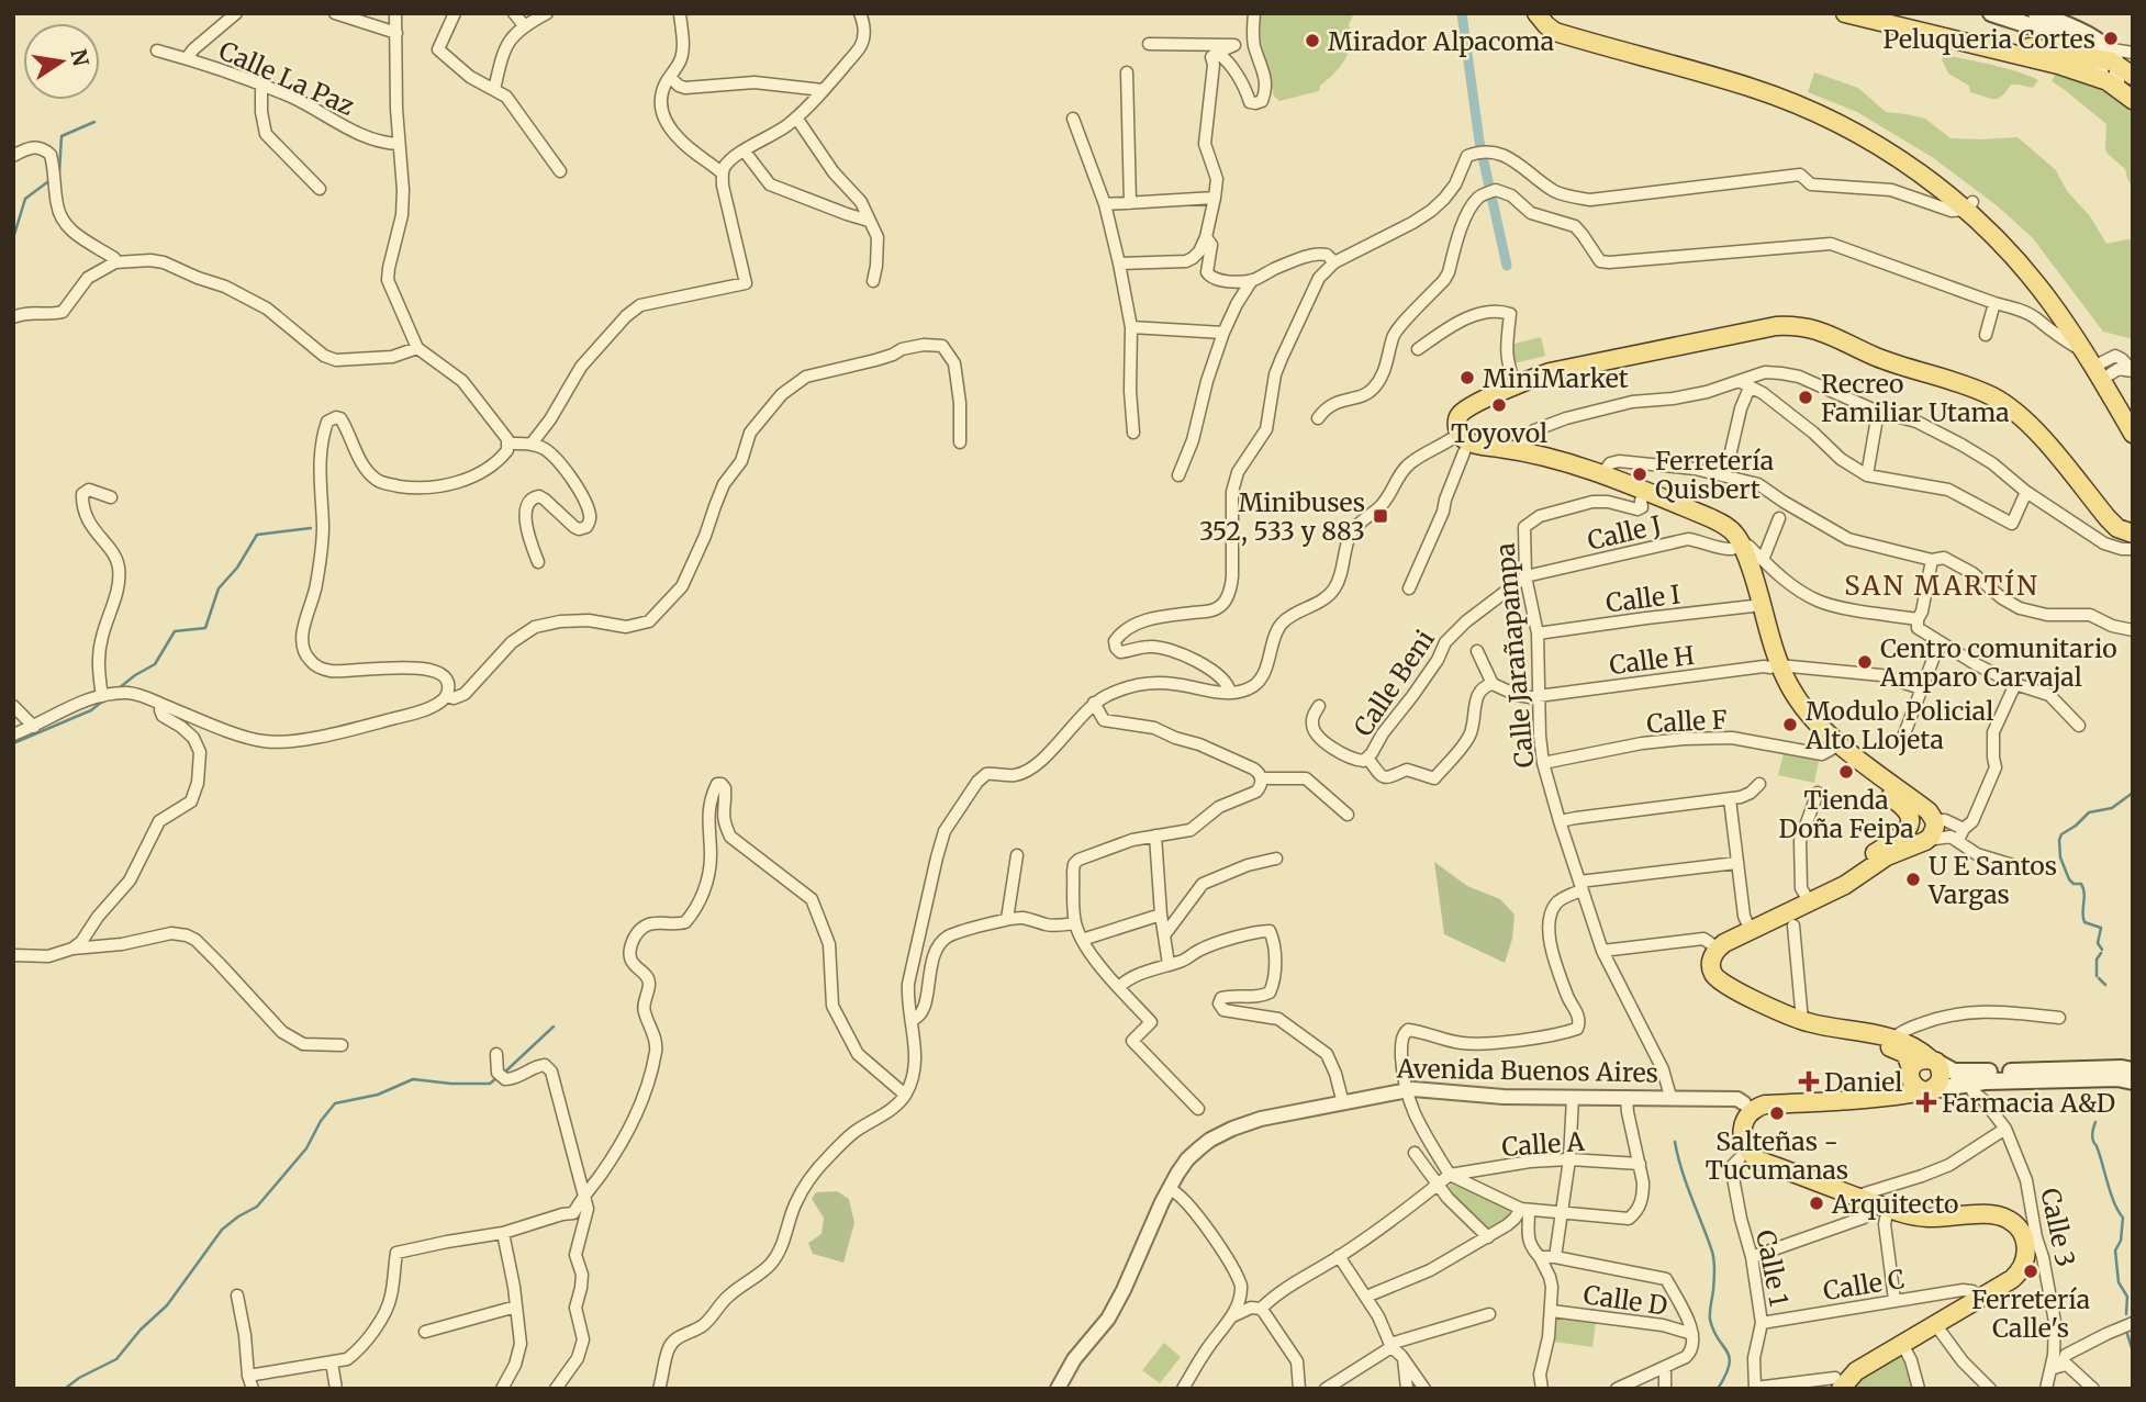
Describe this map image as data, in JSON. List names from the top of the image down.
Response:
{
  "streets": {
    "main road": ["Avenida Buenos Aires"],
    "street": [
      "Calle La Paz",
      "Calle J",
      "Calle I",
      "Calle Jarañapampa",
      "Calle H",
      "Calle Beni",
      "Calle F",
      "Calle A",
      "Calle 3",
      "Calle 1",
      "Calle C",
      "Calle D"
    ]
  },
  "crossings": [
    ["Calle J", "Calle Jarañapampa"],
    ["Calle J", "Calle Beni"],
    ["Calle I", "Calle Jarañapampa"],
    ["Calle Jarañapampa", "Calle H"],
    ["Calle Jarañapampa", "Calle Beni"],
    ["Calle Jarañapampa", "Calle F"],
    ["Calle Jarañapampa", "Avenida Buenos Aires"],
    ["Avenida Buenos Aires", "Calle 3"],
    ["Calle 1", "Calle C"]
  ],
  "districts": ["SAN MARTÍN"],
  "places": {
    "other": [
      "Peluqueria Cortes",
      "Mirador Alpacoma",
      "MiniMarket",
      "Recreo Familiar Utama",
      "Toyovol",
      "Ferretería Quisbert",
      "Centro comunitario Amparo Carvajal",
      "Modulo Policial Alto Llojeta",
      "Tienda Doña Feipa",
      "U E Santos Vargas",
      "Salteñas - Tucumanas",
      "Arquitecto",
      "Ferretería Calle's"
    ],
    "transit": ["Minibuses 352, 533 y 883"],
    "health": ["Daniel", "Farmacia A&D"]
  },
  "north": "right"
}
